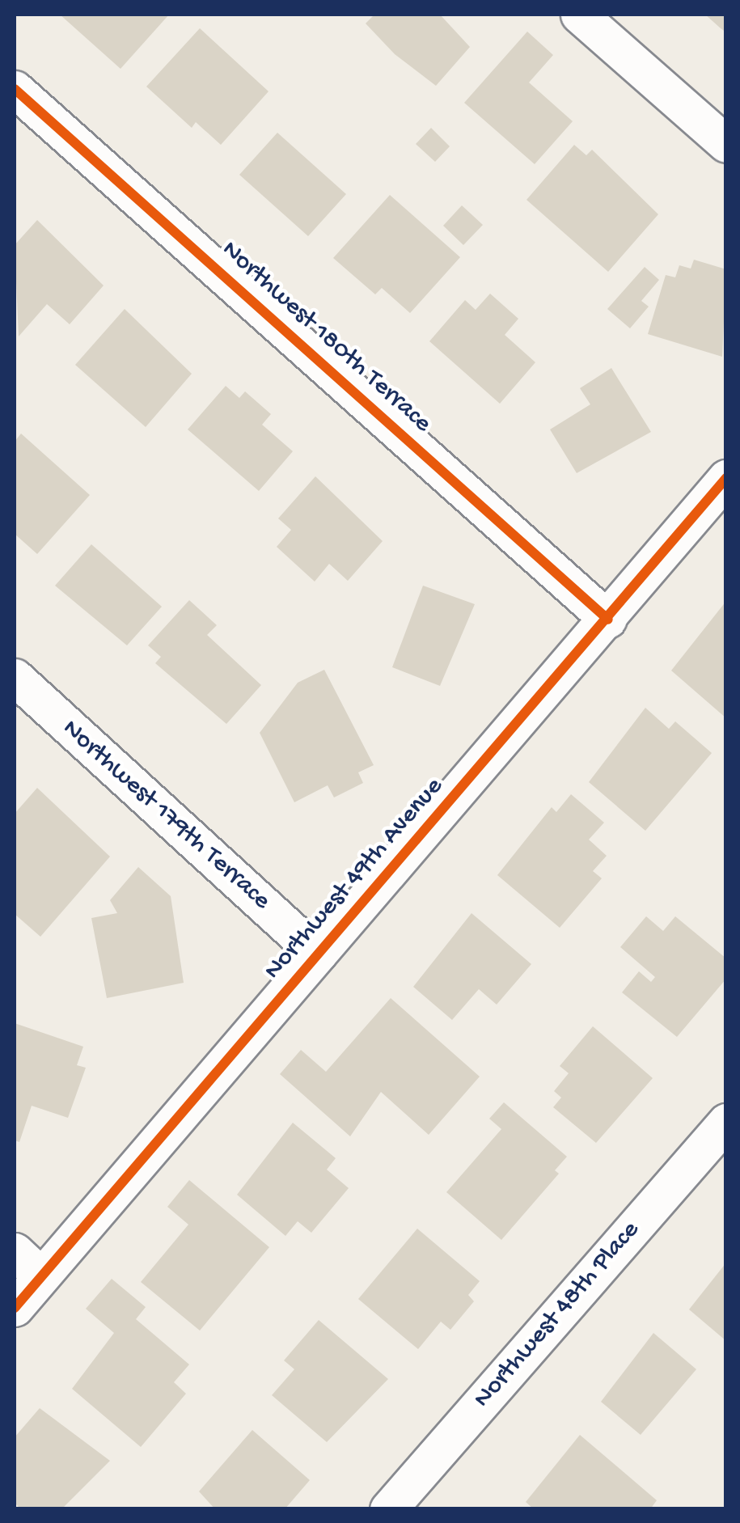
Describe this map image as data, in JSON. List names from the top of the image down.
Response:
{
  "streets": {
    "street": [
      "Northwest 180th Terrace",
      "Northwest 179th Terrace",
      "Northwest 49th Avenue",
      "Northwest 48th Place"
    ]
  },
  "crossings": [
    ["Northwest 180th Terrace", "Northwest 49th Avenue"],
    ["Northwest 179th Terrace", "Northwest 49th Avenue"]
  ]
}
